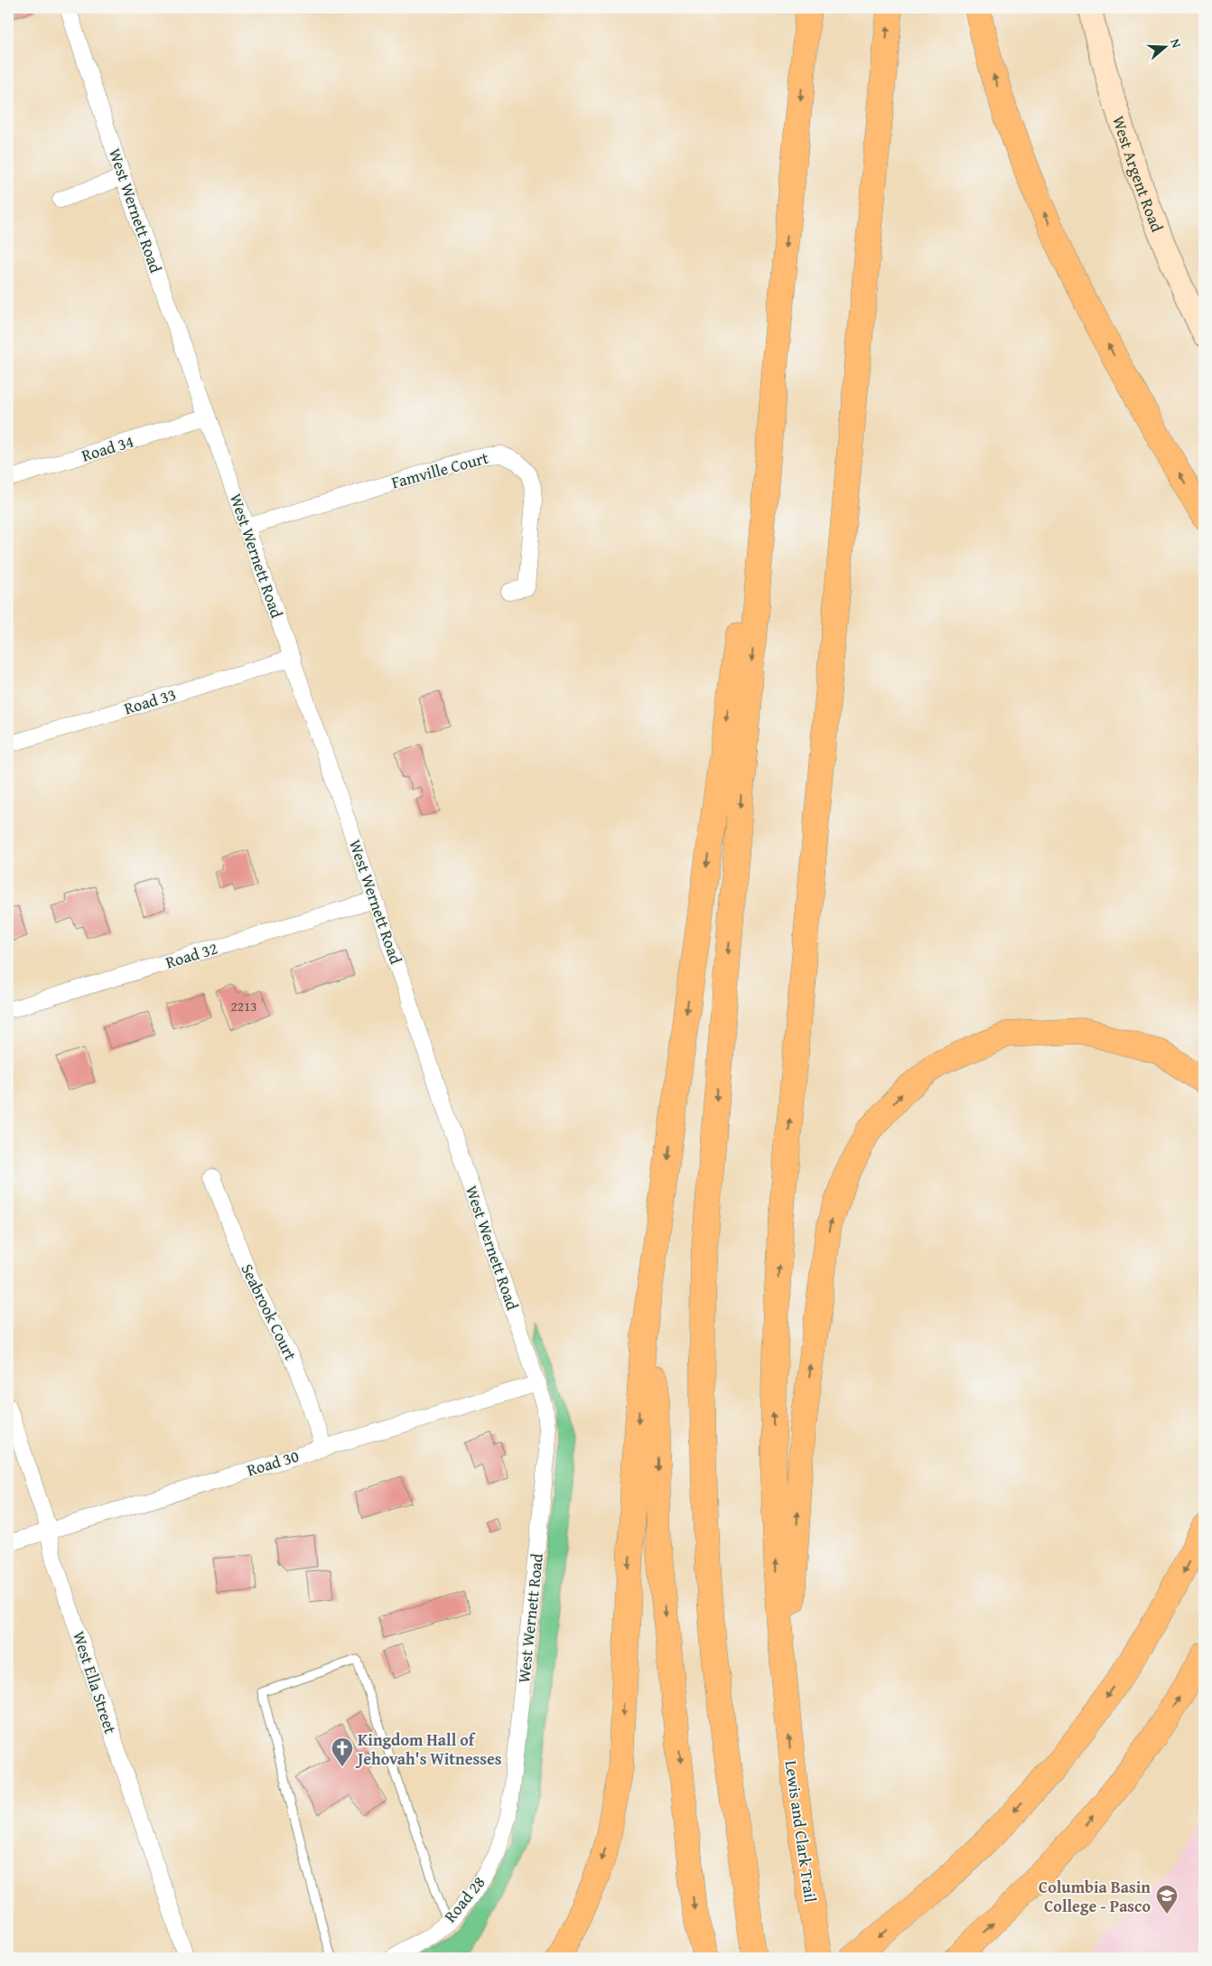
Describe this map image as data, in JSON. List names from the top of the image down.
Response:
{
  "streets": {
    "highway": ["Lewis and Clark Trail"],
    "main road": ["West Argent Road"],
    "street": [
      "West Wernett Road",
      "Road 34",
      "Famville Court",
      "Road 33",
      "Road 32",
      "Seabrook Court",
      "Road 30",
      "West Ella Street",
      "Road 28"
    ]
  },
  "crossings": [
    ["West Wernett Road", "Road 34"],
    ["West Wernett Road", "Famville Court"],
    ["West Wernett Road", "Road 33"],
    ["West Wernett Road", "Road 32"],
    ["West Wernett Road", "Road 30"],
    ["West Wernett Road", "Road 28"],
    ["Seabrook Court", "Road 30"],
    ["Road 30", "West Ella Street"]
  ],
  "places": {
    "church": ["Kingdom Hall of Jehovah's Witnesses"],
    "school or university": ["Columbia Basin College - Pasco"]
  },
  "house_numbers": ["2213"],
  "north": "right"
}
